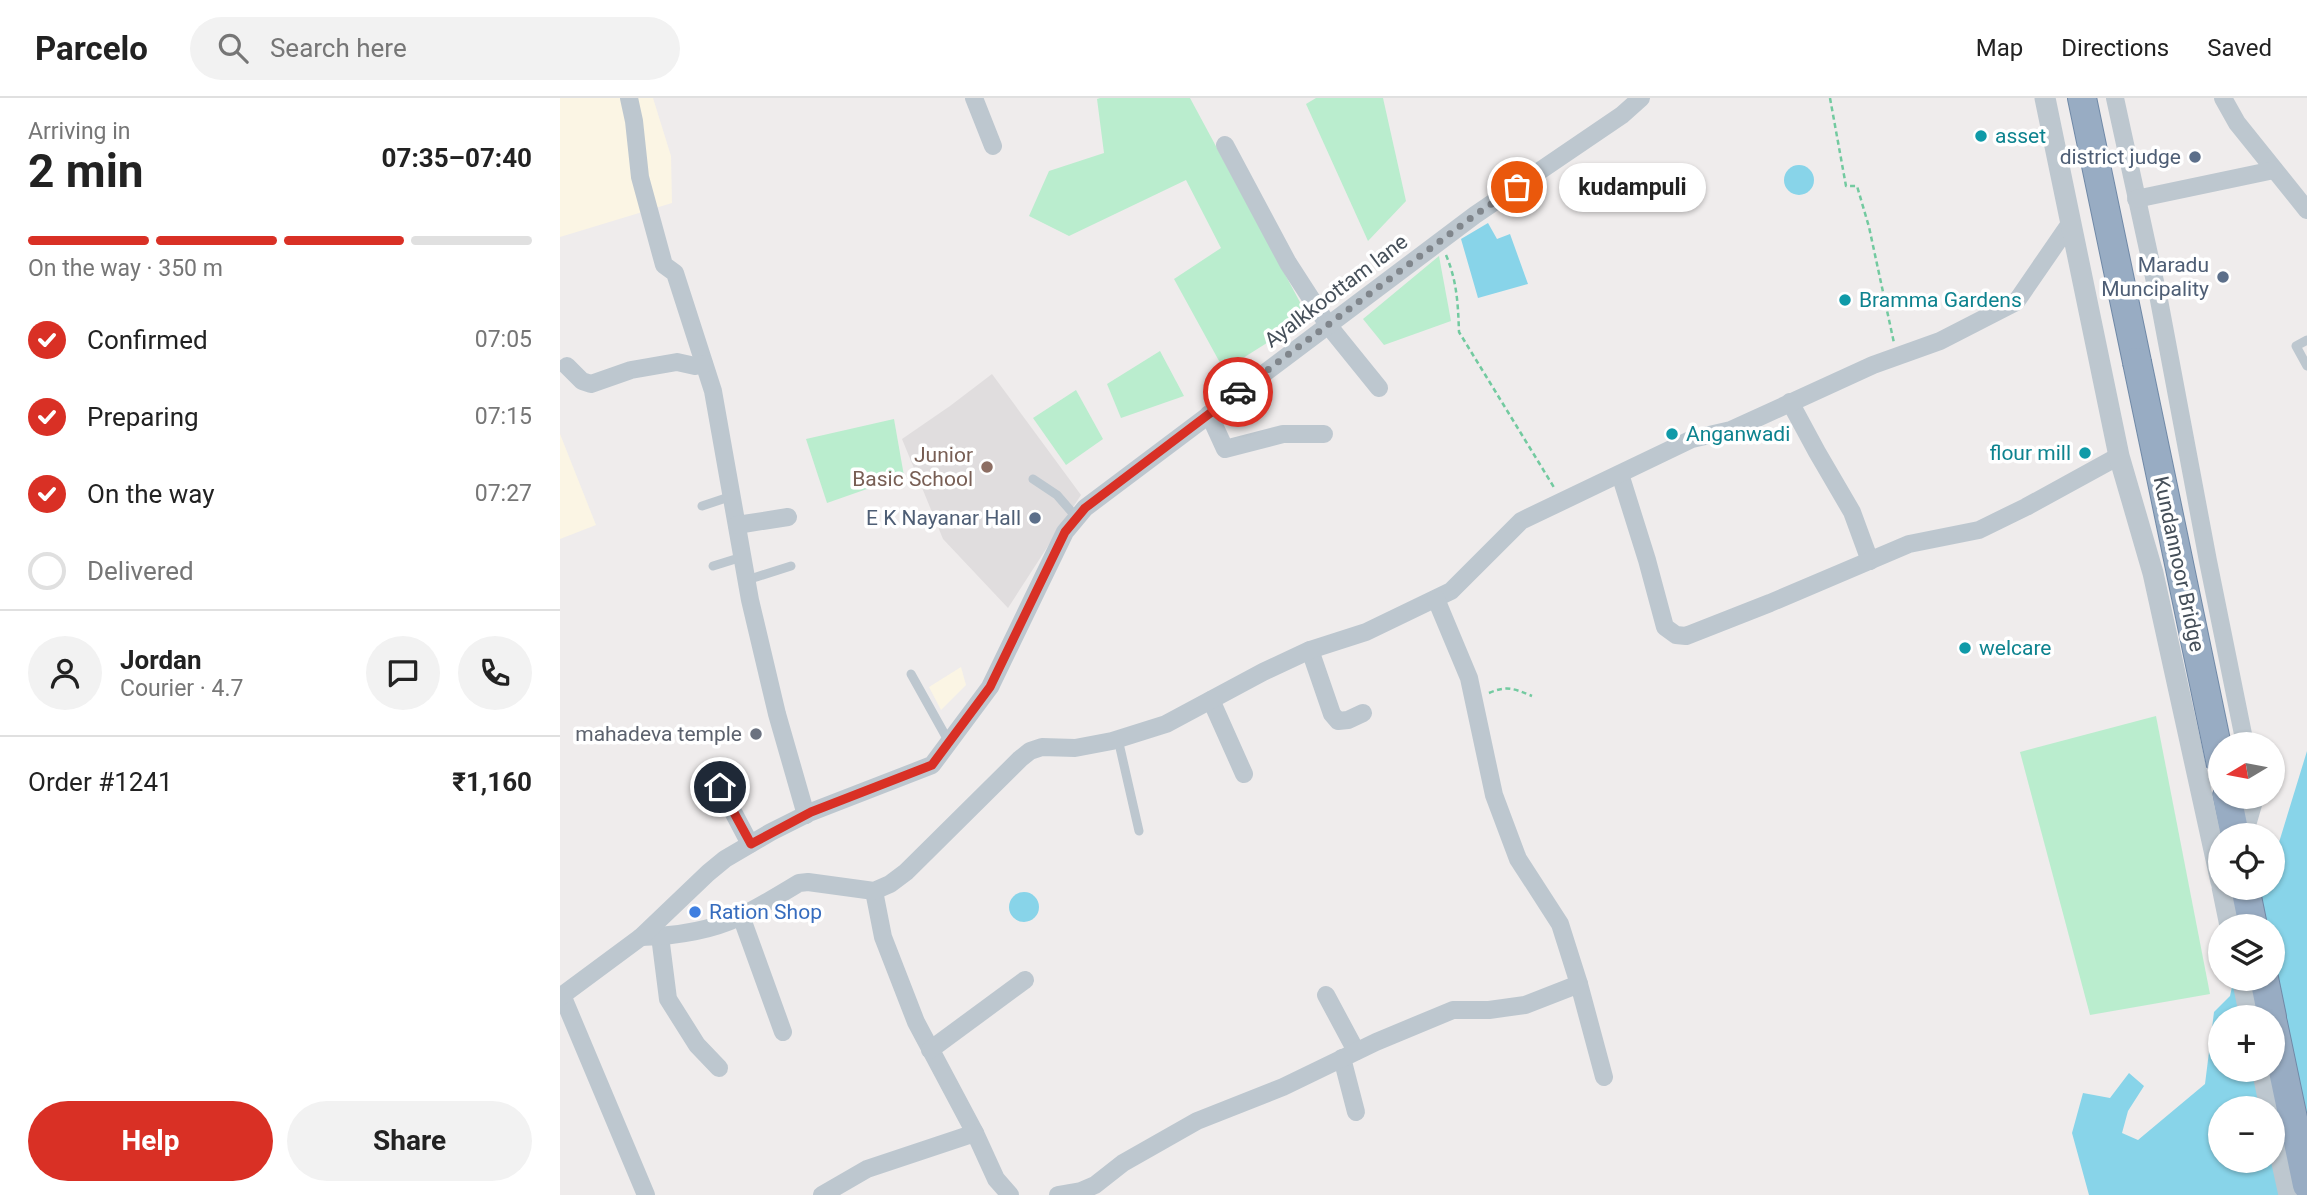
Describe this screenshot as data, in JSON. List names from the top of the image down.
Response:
{
  "streets": {
    "highway": ["Kundannoor Bridge"],
    "street": ["Ayalkkoottam lane"]
  },
  "places": [
    "asset",
    "district judge",
    "kudampuli",
    "Maradu Muncipality",
    "Bramma Gardens",
    "Anganwadi",
    "flour mill",
    "Junior Basic School",
    "E K Nayanar Hall",
    "welcare",
    "mahadeva temple",
    "Ration Shop"
  ],
  "north": "left",
  "page": {
    "header": "Parcelo",
    "search": "Search here",
    "nav": ["Map", "Directions", "Saved"],
    "heading": ["2 min", "Arriving in", "07:35–07:40"],
    "panel": [
      "Jordan",
      "Courier · 4.7",
      "Order #1241",
      "₹1,160"
    ],
    "bubble": "kudampuli",
    "bar": "On the way · 350 m",
    "list": [
      ["Confirmed", "07:05"],
      ["Preparing", "07:15"],
      ["On the way", "07:27"],
      "Delivered"
    ],
    "map_buttons": ["+", "−"],
    "buttons": ["Help", "Share"]
  }
}
